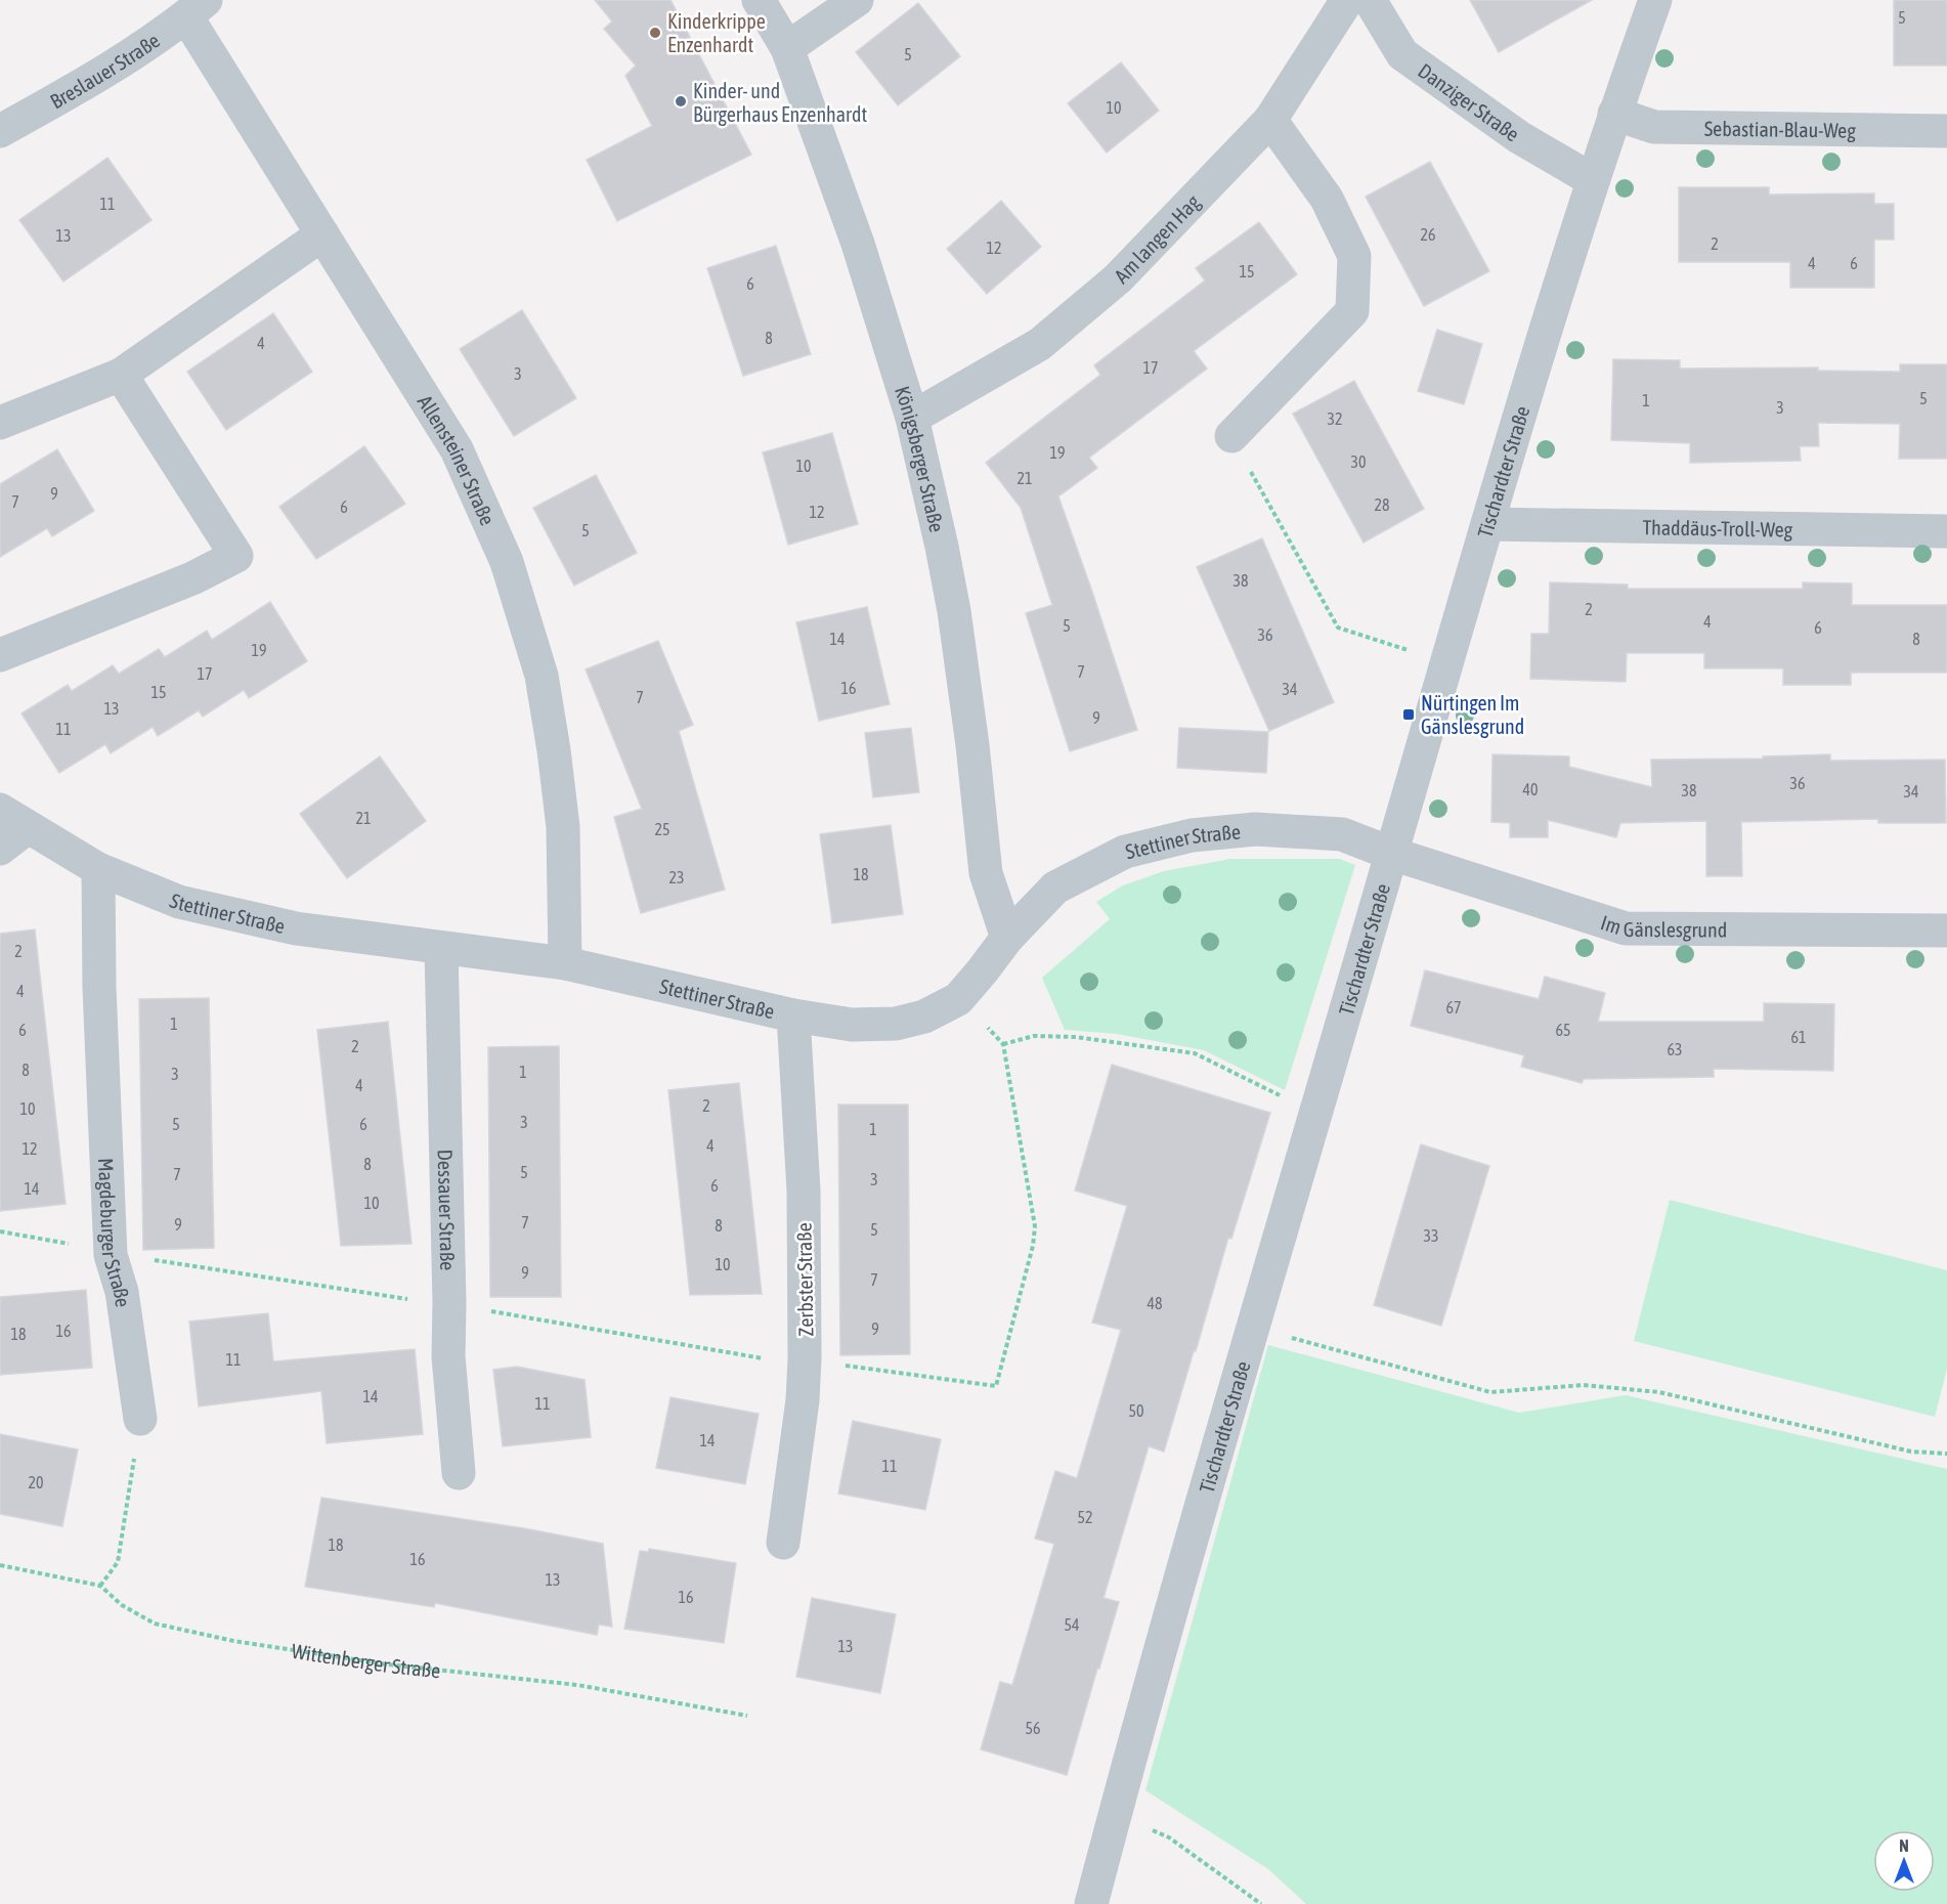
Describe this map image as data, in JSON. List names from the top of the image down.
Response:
{
  "streets": {
    "street": [
      "Breslauer Straße",
      "Danziger Straße",
      "Sebastian-Blau-Weg",
      "Am langen Hag",
      "Königsberger Straße",
      "Allensteiner Straße",
      "Tischardter Straße",
      "Thaddäus-Troll-Weg",
      "Stettiner Straße",
      "Im Gänslesgrund",
      "Dessauer Straße",
      "Magdeburger Straße",
      "Zerbster Straße"
    ],
    "path": ["Wittenberger Straße"]
  },
  "crossings": [
    ["Breslauer Straße", "Allensteiner Straße"],
    ["Danziger Straße", "Tischardter Straße"],
    ["Sebastian-Blau-Weg", "Tischardter Straße"],
    ["Am langen Hag", "Königsberger Straße"],
    ["Königsberger Straße", "Stettiner Straße"],
    ["Allensteiner Straße", "Stettiner Straße"],
    ["Tischardter Straße", "Thaddäus-Troll-Weg"],
    ["Tischardter Straße", "Stettiner Straße"],
    ["Tischardter Straße", "Im Gänslesgrund"],
    ["Stettiner Straße", "Im Gänslesgrund"],
    ["Stettiner Straße", "Dessauer Straße"],
    ["Stettiner Straße", "Magdeburger Straße"],
    ["Stettiner Straße", "Zerbster Straße"]
  ],
  "places": {
    "other": ["Kinderkrippe Enzenhardt", "Kinder- und Bürgerhaus Enzenhardt"],
    "transit": ["Nürtingen Im Gänslesgrund"]
  },
  "house_numbers": [
    "5",
    "5",
    "10",
    "11",
    "26",
    "13",
    "2",
    "12",
    "4",
    "6",
    "15",
    "6",
    "8",
    "4",
    "17",
    "3",
    "5",
    "1",
    "3",
    "32",
    "19",
    "30",
    "10",
    "21",
    "9",
    "7",
    "28",
    "6",
    "12",
    "5",
    "38",
    "2",
    "4",
    "5",
    "6",
    "36",
    "14",
    "8",
    "19",
    "7",
    "17",
    "16",
    "34",
    "15",
    "7",
    "13",
    "9",
    "11",
    "36",
    "40",
    "38",
    "34",
    "21",
    "25",
    "18",
    "23",
    "2",
    "4",
    "67",
    "1",
    "6",
    "65",
    "61",
    "2",
    "63",
    "8",
    "1",
    "3",
    "4",
    "2",
    "10",
    "3",
    "5",
    "6",
    "1",
    "4",
    "12",
    "8",
    "5",
    "7",
    "3",
    "6",
    "14",
    "10",
    "7",
    "9",
    "8",
    "5",
    "33",
    "10",
    "9",
    "7",
    "48",
    "9",
    "16",
    "18",
    "11",
    "14",
    "11",
    "50",
    "14",
    "11",
    "20",
    "52",
    "18",
    "16",
    "13",
    "16",
    "54",
    "13",
    "56"
  ],
  "north": "top"
}
